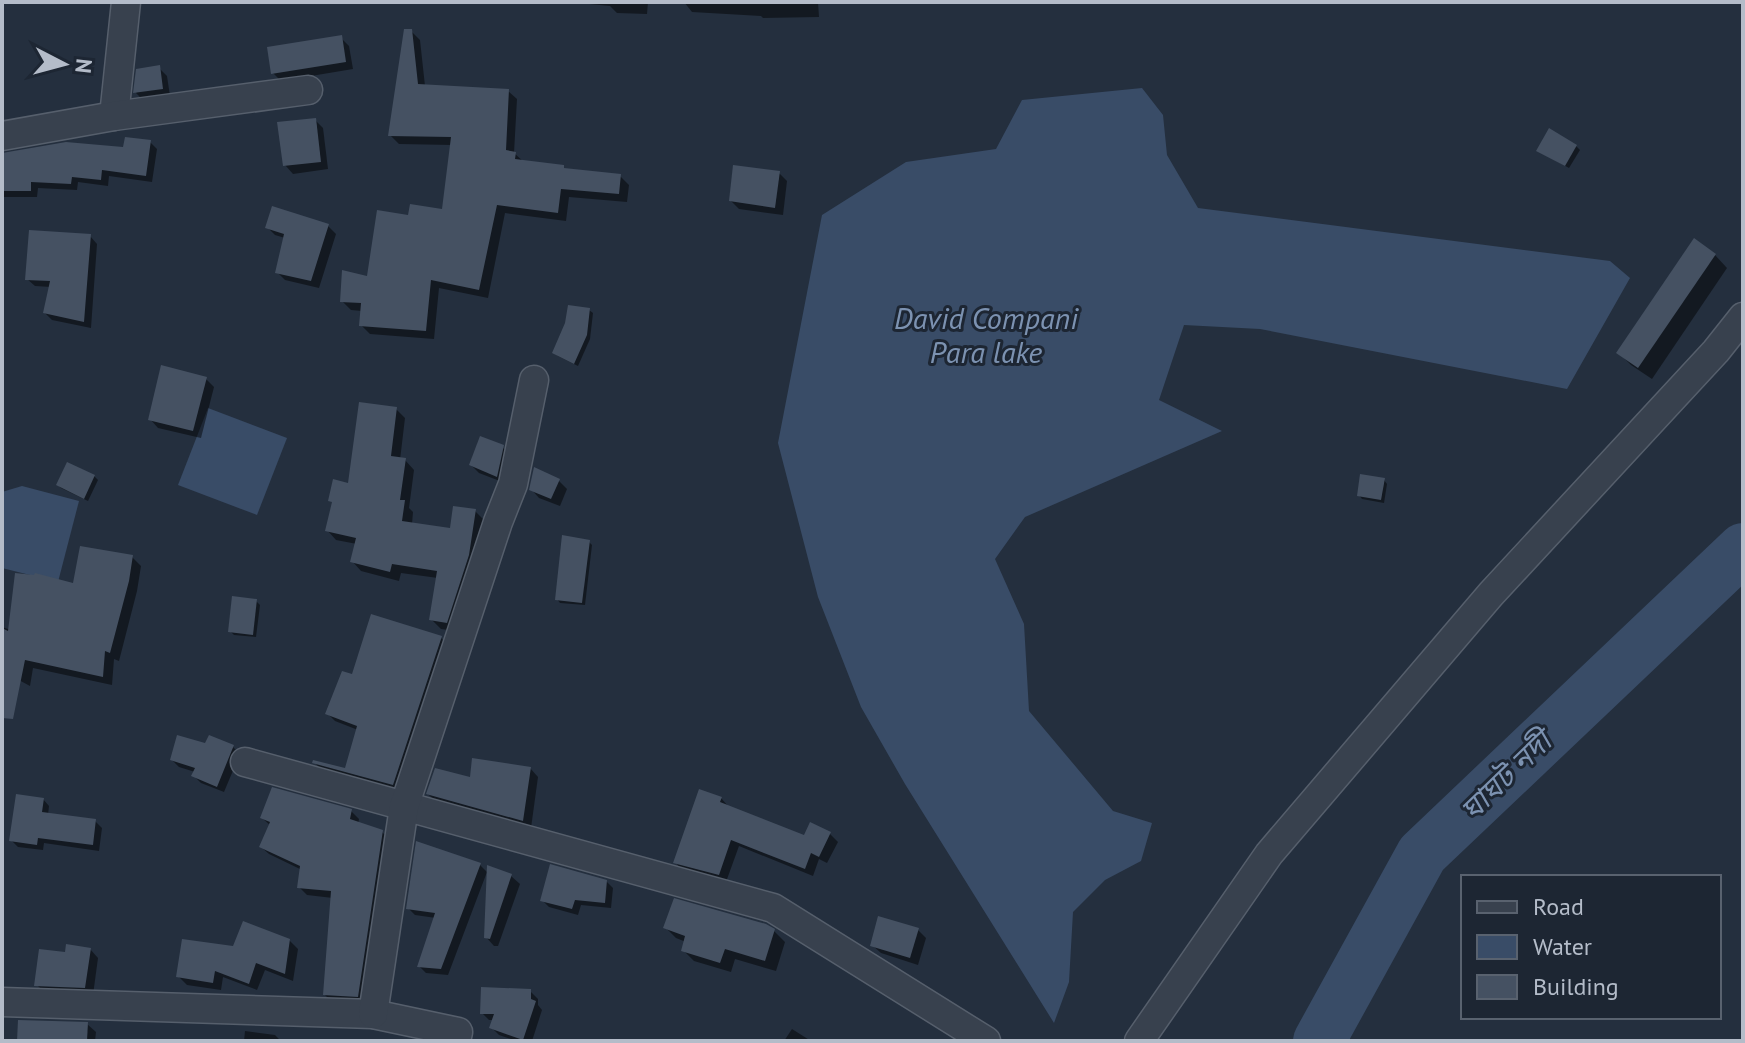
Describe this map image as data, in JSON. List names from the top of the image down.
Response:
{
  "water": ["David Compani Para lake", "ঘাঘট নদী"],
  "legend": ["Road", "Water", "Building"],
  "north": "right"
}
